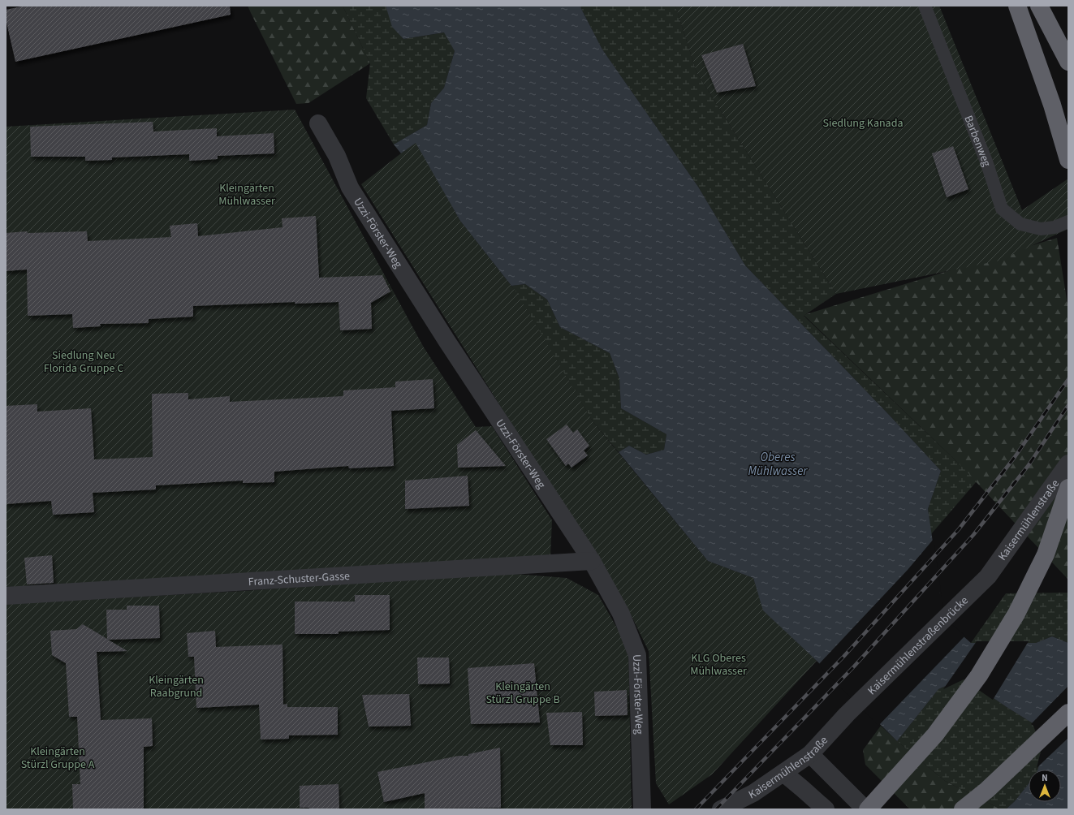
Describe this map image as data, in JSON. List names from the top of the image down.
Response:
{
  "streets": {
    "street": [
      "Uzzi-Förster-Weg",
      "Kaisermühlenstraße",
      "Franz-Schuster-Gasse",
      "Kaisermühlenstraßenbrücke"
    ],
    "lane": ["Barbenweg"]
  },
  "crossings": [
    ["Uzzi-Förster-Weg", "Franz-Schuster-Gasse"],
    ["Kaisermühlenstraße", "Kaisermühlenstraßenbrücke"]
  ],
  "water": ["Oberes Mühlwasser"],
  "parks": [
    "Siedlung Kanada",
    "Kleingärten Mühlwasser",
    "Siedlung Neu Florida Gruppe C",
    "KLG Oberes Mühlwasser",
    "Kleingärten Raabgrund",
    "Kleingärten Stürzl Gruppe B",
    "Kleingärten Stürzl Gruppe A"
  ],
  "north": "top"
}
